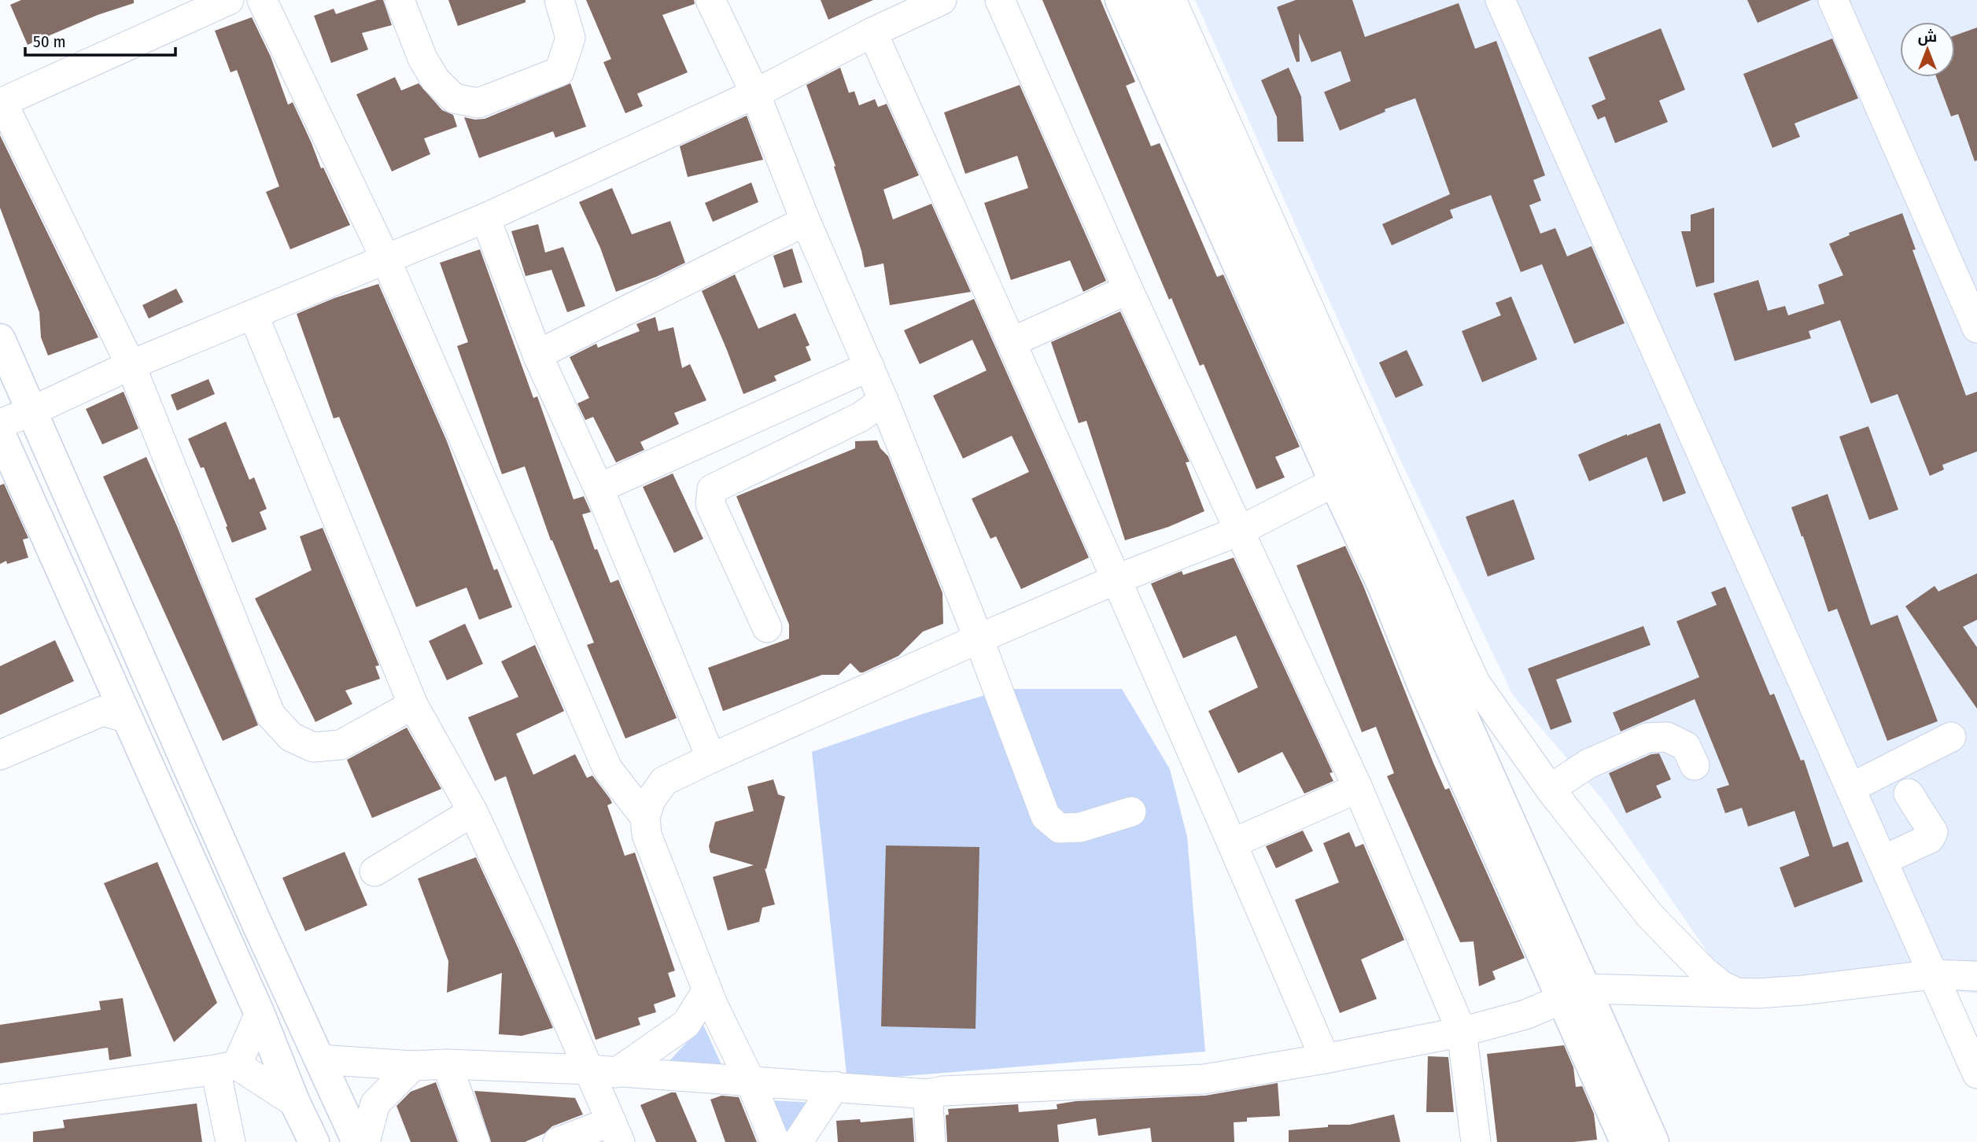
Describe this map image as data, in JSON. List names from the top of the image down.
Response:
{
  "scale_bar": "50 m",
  "north": "top"
}
